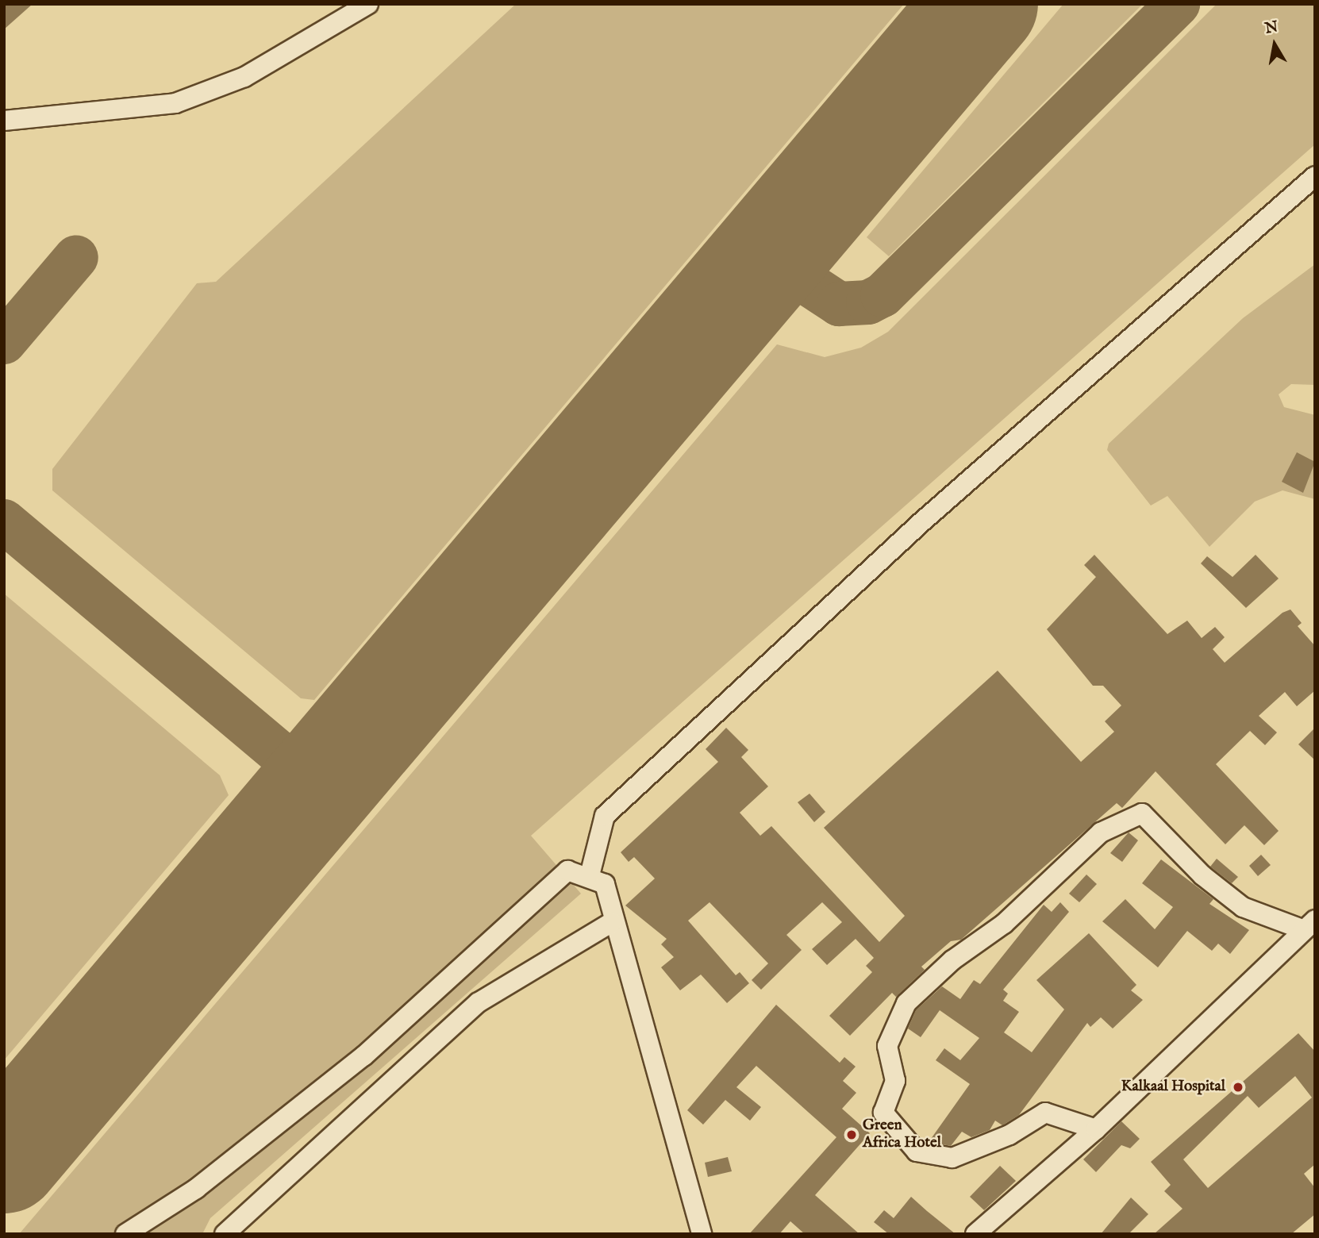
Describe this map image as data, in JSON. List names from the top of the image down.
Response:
{
  "places": ["Kalkaal Hospital", "Green Africa Hotel"],
  "north": "top"
}
